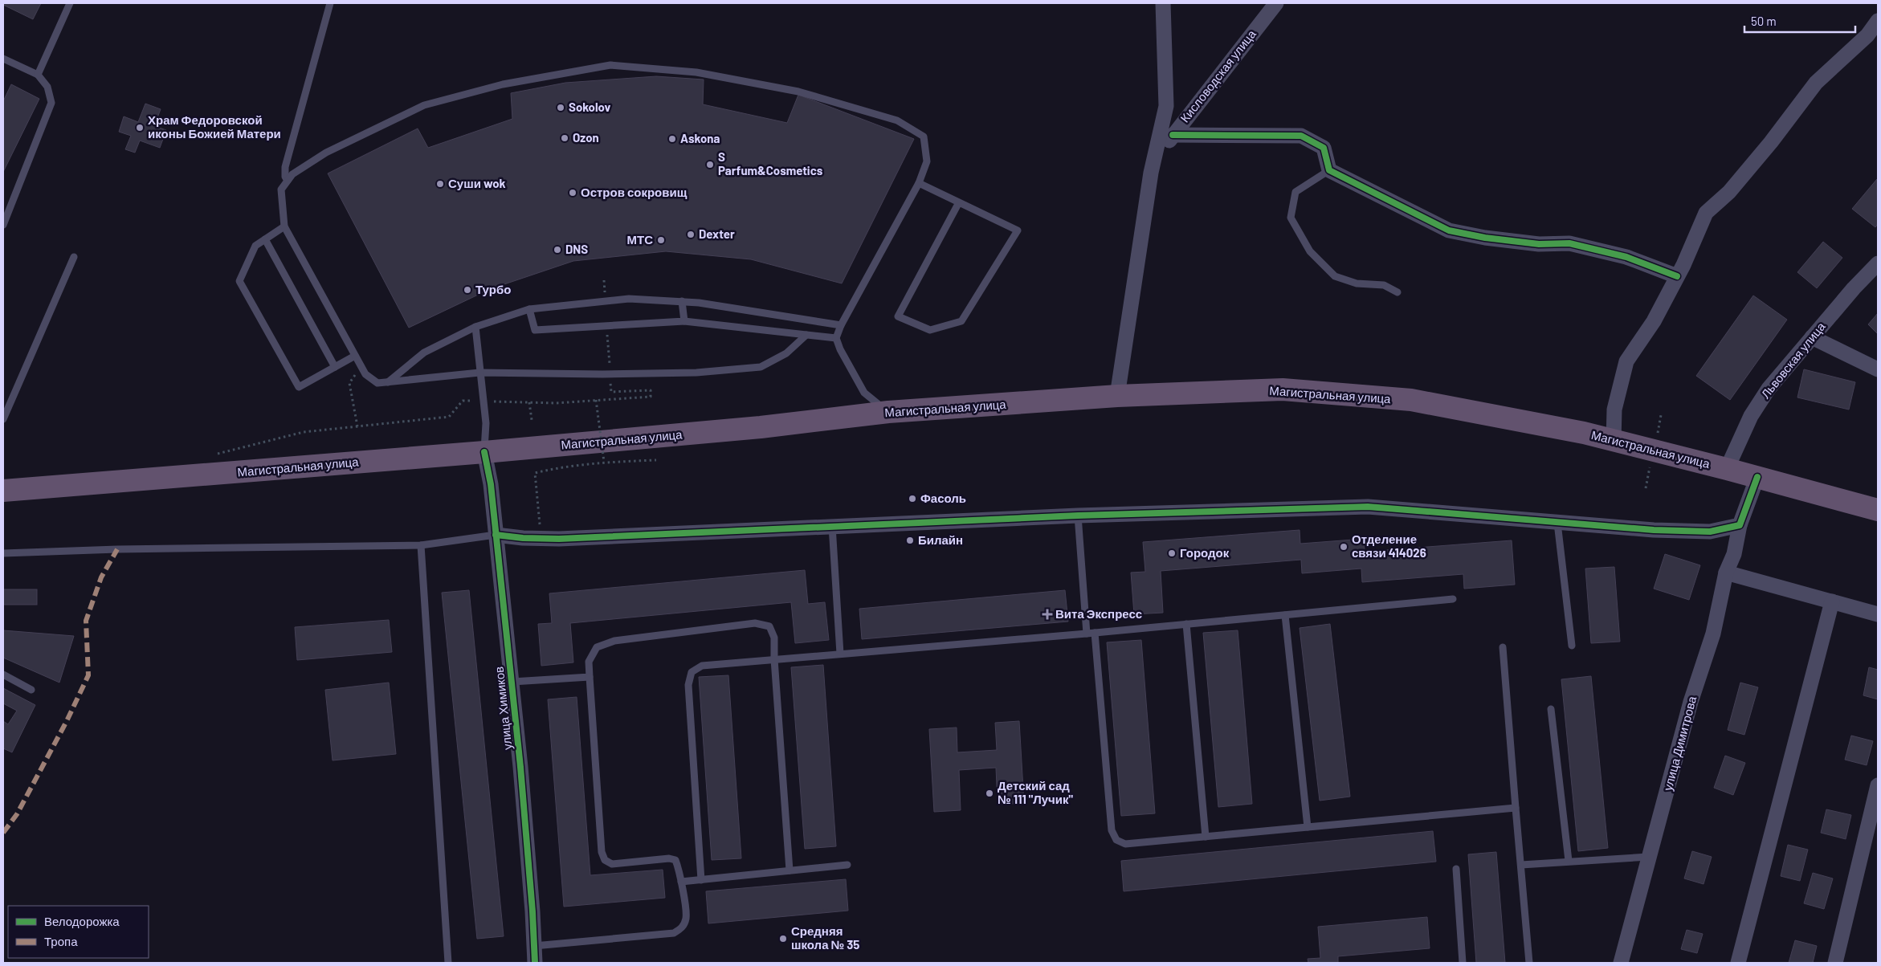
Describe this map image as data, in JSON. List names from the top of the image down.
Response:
{
  "streets": {
    "highway": ["Магистральная улица"],
    "street": [
      "Кисловодская улица",
      "Львовская улица",
      "улица Химиков",
      "улица Димитрова"
    ]
  },
  "crossings": [
    ["Львовская улица", "Магистральная улица"],
    ["Магистральная улица", "улица Химиков"],
    ["Магистральная улица", "улица Димитрова"]
  ],
  "places": {
    "other": [
      "Sokolov",
      "Храм Федоровской иконы Божией Матери",
      "Ozon",
      "Askona",
      "S Parfum&Cosmetics",
      "Суши wok",
      "Остров сокровищ",
      "Dexter",
      "МТС",
      "DNS",
      "Турбо",
      "Фасоль",
      "Билайн",
      "Отделение связи 414026",
      "Городок",
      "Детский сад № 111 \"Лучик\"",
      "Средняя школа № 35"
    ],
    "health": ["Вита Экспресс"]
  },
  "legend": ["Велодорожка", "Тропа"],
  "scale_bar": "50 m"
}
